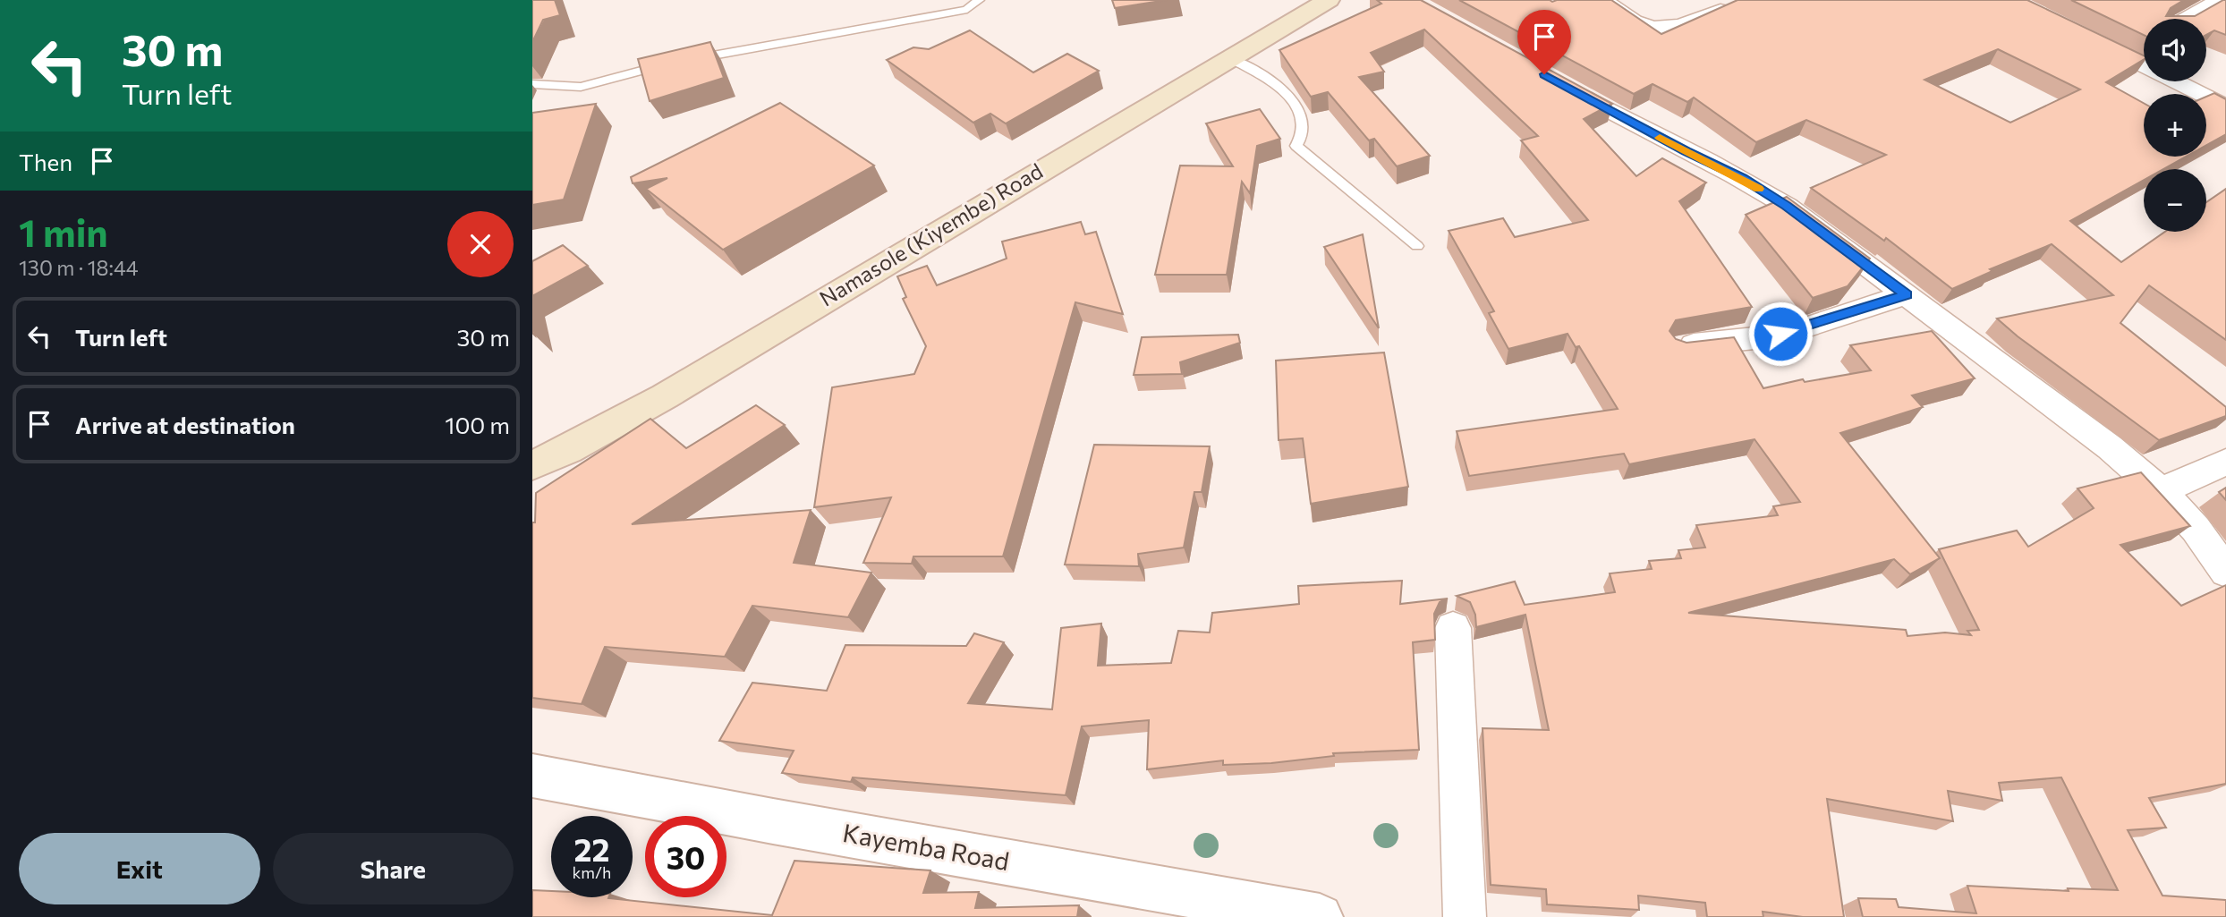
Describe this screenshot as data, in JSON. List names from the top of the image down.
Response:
{
  "streets": {
    "main road": ["Namasole (Kiyembe) Road"],
    "street": ["Kayemba Road"]
  },
  "page": {
    "turn": ["30 m", "Turn left"],
    "map_buttons": ["+", "−"],
    "then": "Then",
    "heading": ["1 min", "130 m · 18:44"],
    "list": [
      {
        "name": "Turn left",
        "value": "30 m"
      },
      {
        "name": "Arrive at destination",
        "value": "100 m"
      }
    ],
    "speed": "22 km/h",
    "limit": "30",
    "buttons": ["Exit", "Share"]
  }
}
